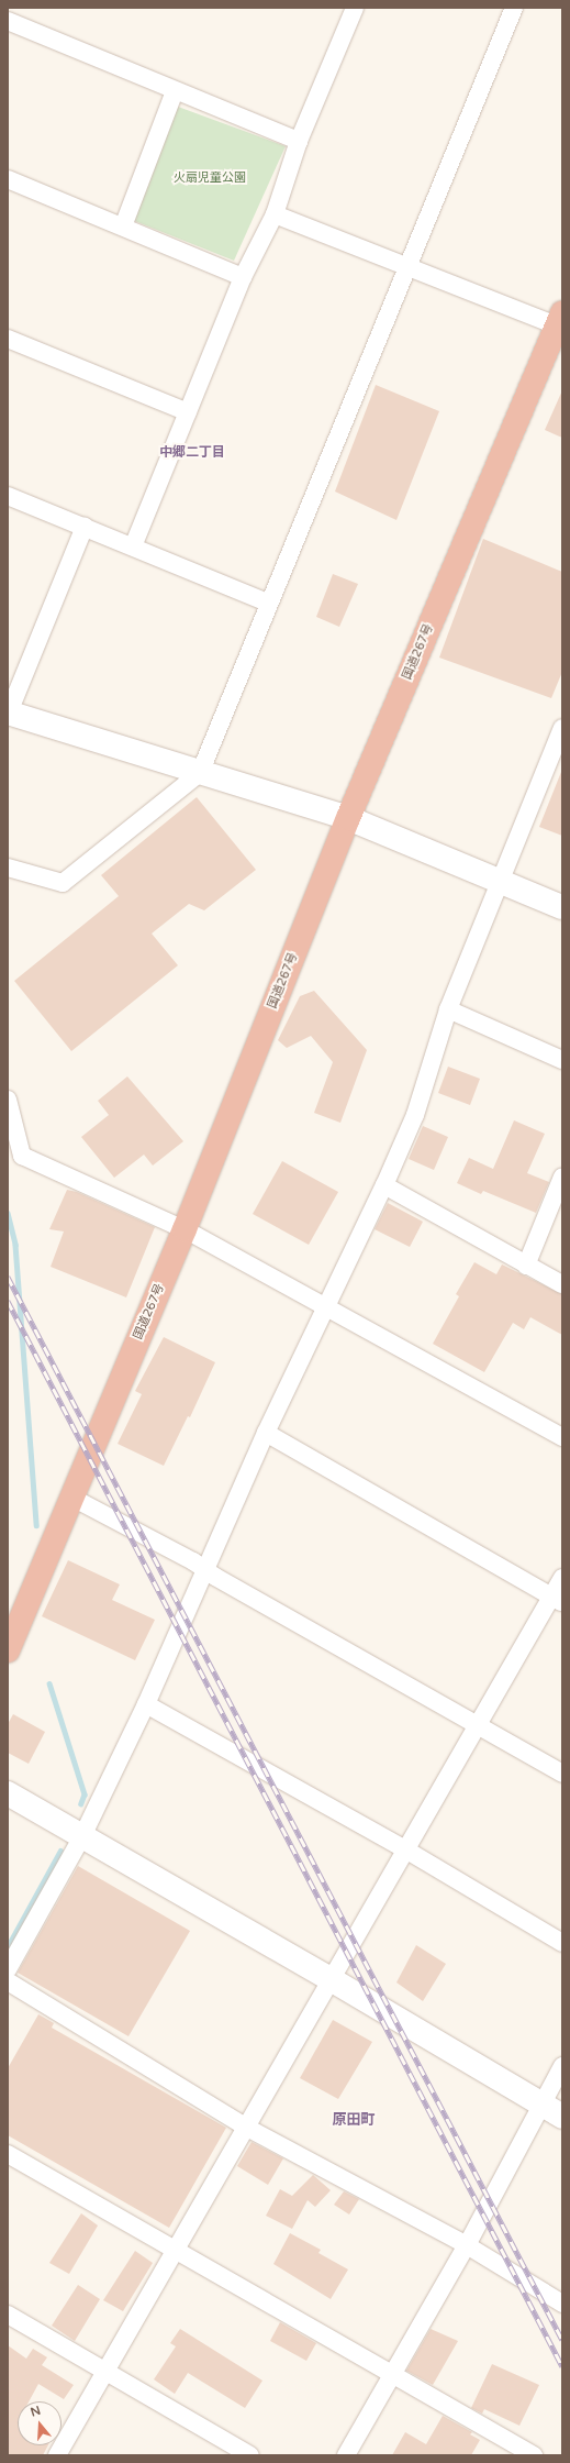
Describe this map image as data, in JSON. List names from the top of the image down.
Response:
{
  "streets": {
    "highway": ["国道267号"]
  },
  "districts": ["中郷二丁目", "原田町"],
  "parks": ["火扇児童公園"],
  "north": "top"
}
